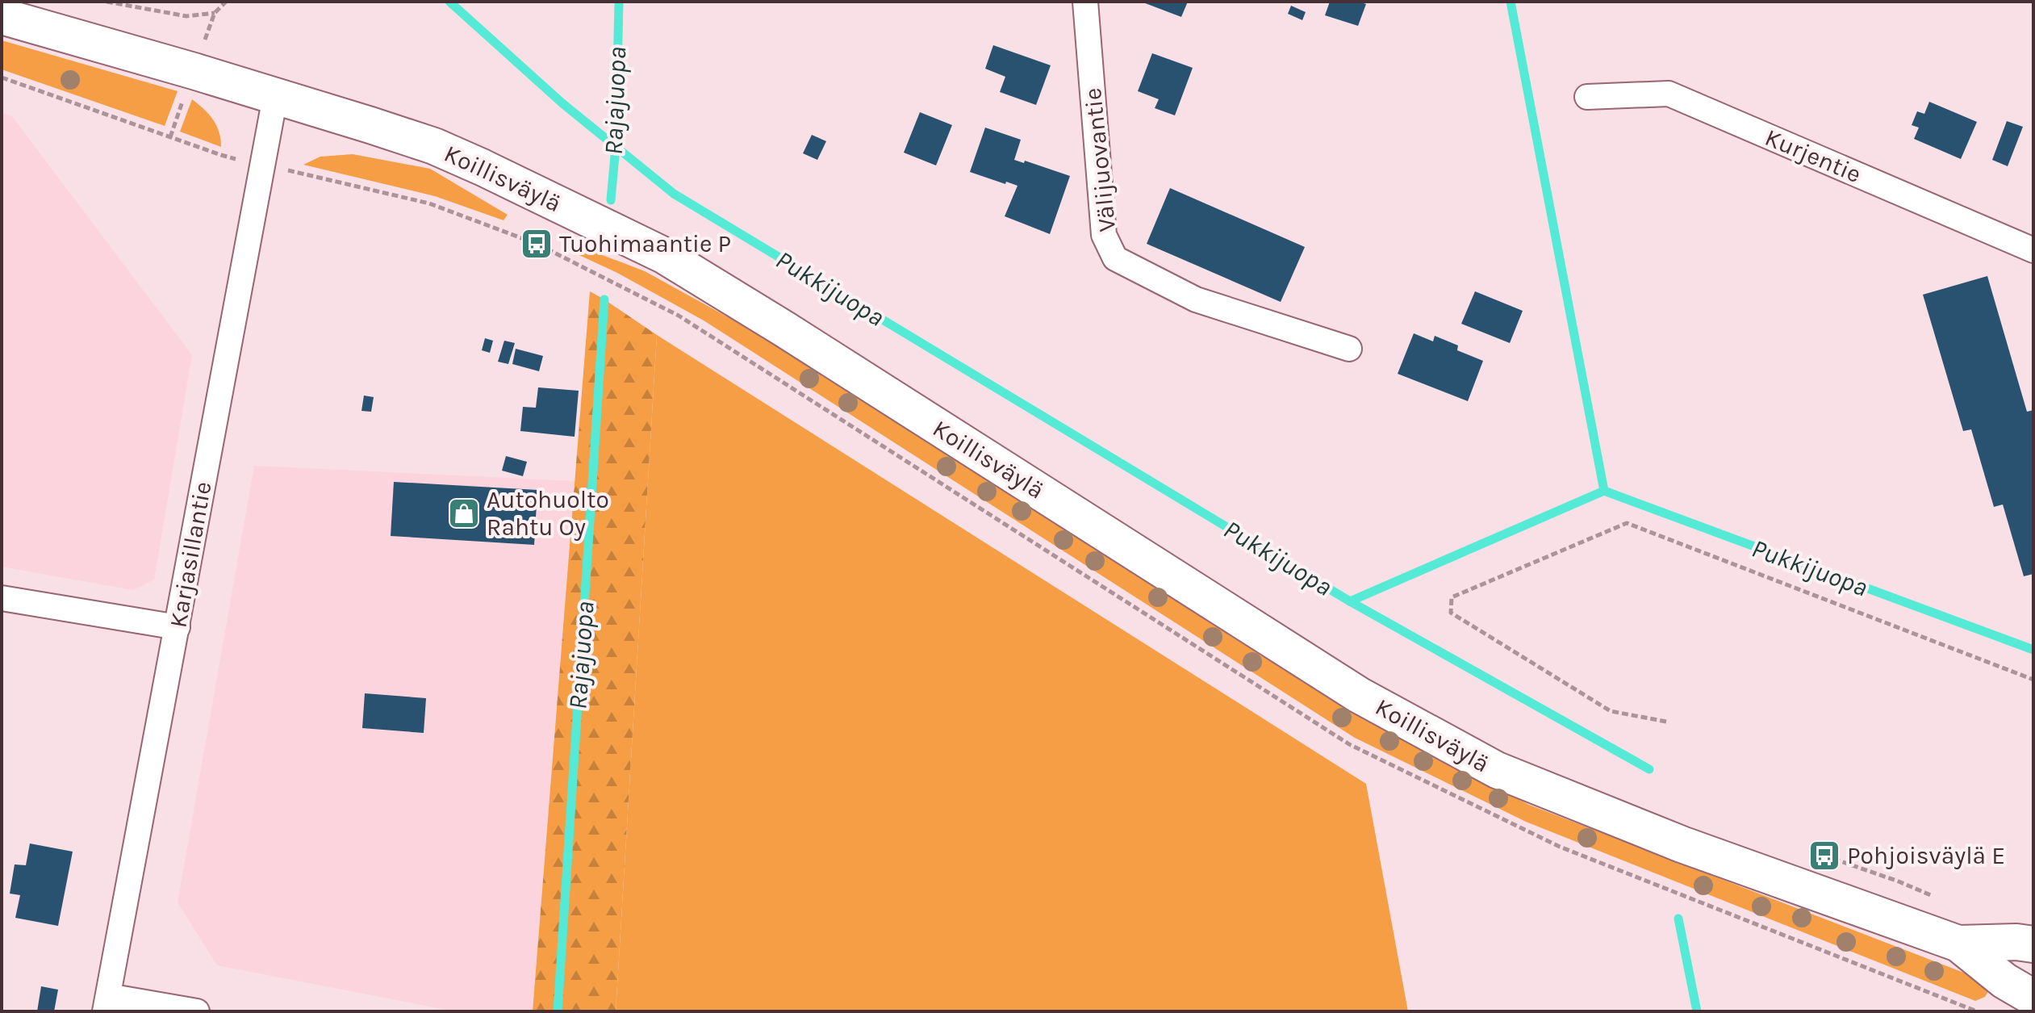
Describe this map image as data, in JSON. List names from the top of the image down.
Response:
{
  "streets": {
    "main road": ["Koillisväylä"],
    "street": ["Kurjentie", "Välijuovantie", "Karjasillantie"]
  },
  "crossings": [
    ["Koillisväylä", "Karjasillantie"]
  ],
  "water": ["Rajajuopa", "Pukkijuopa"],
  "places": {
    "bus stop": ["Tuohimaantie P", "Pohjoisväylä E"],
    "shop": ["Autohuolto Rahtu Oy"]
  }
}
